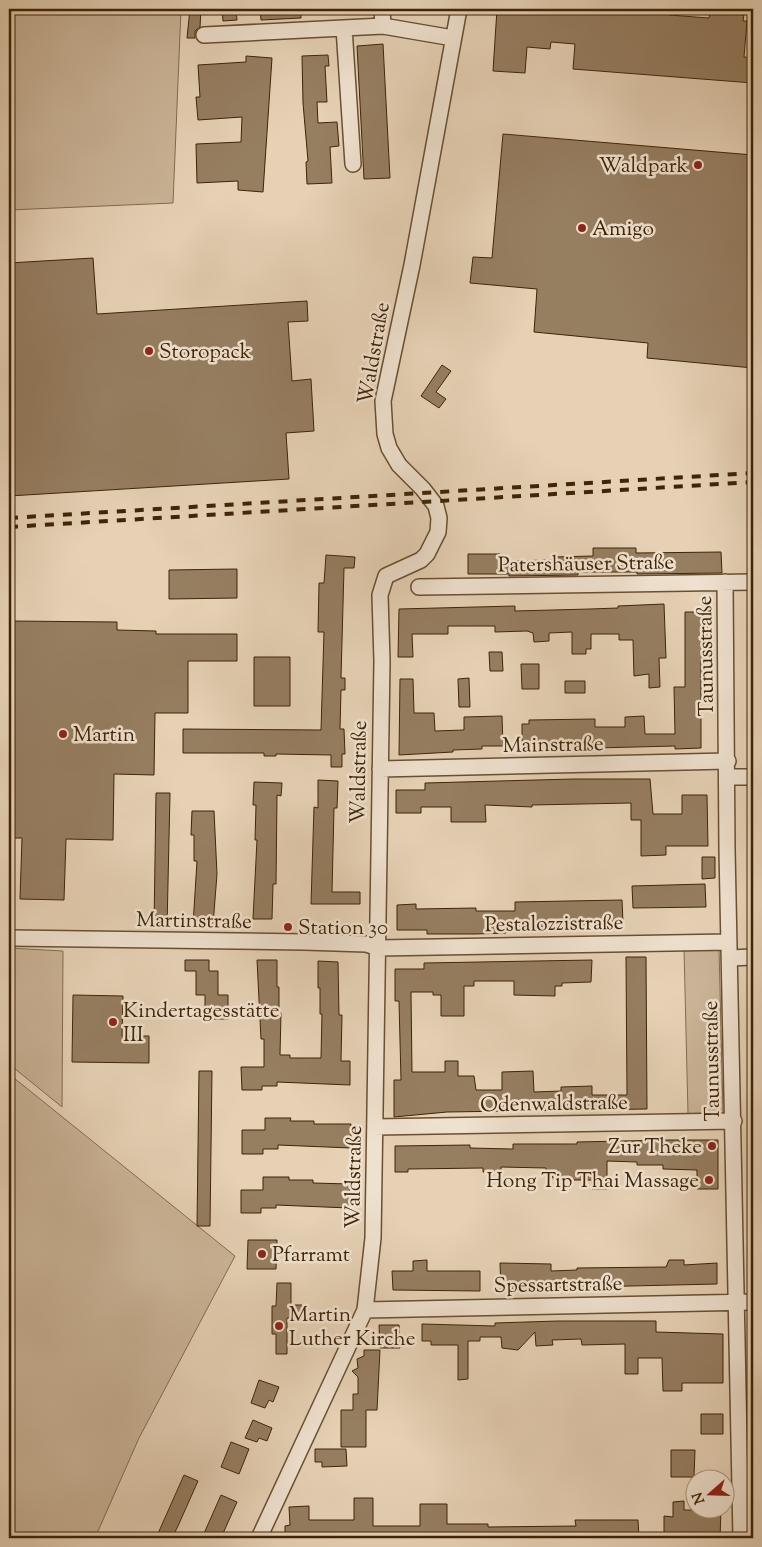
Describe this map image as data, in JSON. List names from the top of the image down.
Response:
{
  "streets": {
    "street": [
      "Waldstraße",
      "Patershäuser Straße",
      "Taunusstraße",
      "Mainstraße",
      "Martinstraße",
      "Pestalozzistraße",
      "Odenwaldstraße",
      "Spessartstraße"
    ]
  },
  "crossings": [
    ["Waldstraße", "Mainstraße"],
    ["Waldstraße", "Martinstraße"],
    ["Waldstraße", "Pestalozzistraße"],
    ["Waldstraße", "Odenwaldstraße"],
    ["Waldstraße", "Spessartstraße"],
    ["Patershäuser Straße", "Taunusstraße"],
    ["Taunusstraße", "Mainstraße"],
    ["Taunusstraße", "Pestalozzistraße"],
    ["Taunusstraße", "Odenwaldstraße"],
    ["Taunusstraße", "Spessartstraße"],
    ["Martinstraße", "Pestalozzistraße"]
  ],
  "places": [
    "Waldpark",
    "Amigo",
    "Storopack",
    "Martin",
    "Station 30",
    "Kindertagesstätte III",
    "Zur Theke",
    "Hong Tip Thai Massage",
    "Pfarramt",
    "Martin Luther Kirche"
  ],
  "north": "left"
}
